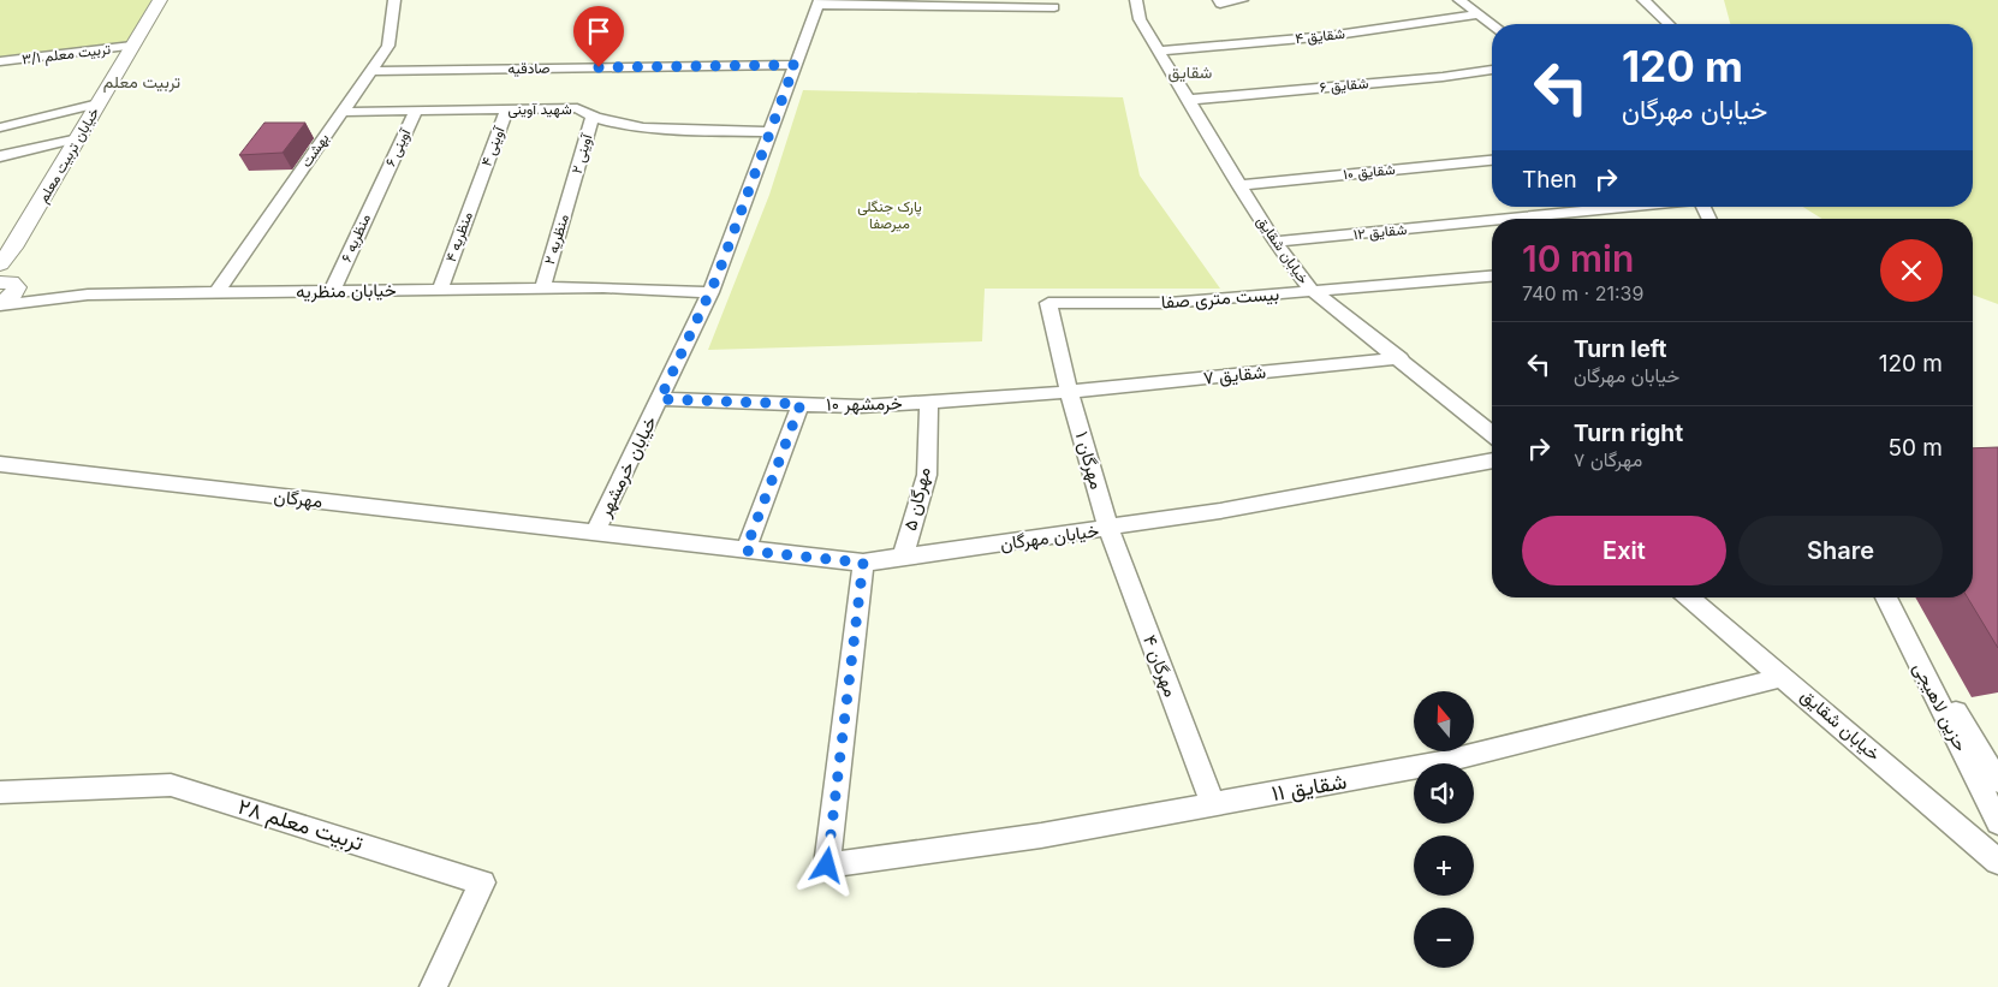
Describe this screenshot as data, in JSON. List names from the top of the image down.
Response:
{
  "streets": {
    "main road": ["خیابان تربیت معلم"],
    "street": [
      "شقایق ۴",
      "تربیت معلم ۳/۱",
      "صادقیه",
      "شقایق ۶",
      "شهید آوینی",
      "آوینی ۴",
      "آوینی ۶",
      "بهشت",
      "آوینی ۲",
      "شقایق ۱۰",
      "شقایق ۱۲",
      "منظریه ۴",
      "منظریه ۶",
      "منظریه ۲",
      "خیابان شقایق",
      "خیابان منظریه",
      "بیست متری صفا",
      "شقایق ۷",
      "خرمشهر ۱۰",
      "مهرگان ۱",
      "خیابان خرمشهر",
      "مهرگان",
      "مهرگان ۵",
      "خیابان مهرگان",
      "مهرگان ۴",
      "حزین لاهیجی",
      "شقایق ۱۱",
      "تربیت معلم ۲۸"
    ]
  },
  "crossings": [
    ["شقایق ۴", "خیابان شقایق"],
    ["تربیت معلم ۳/۱", "خیابان تربیت معلم"],
    ["صادقیه", "بهشت"],
    ["صادقیه", "خیابان خرمشهر"],
    ["شقایق ۶", "خیابان شقایق"],
    ["شهید آوینی", "آوینی ۴"],
    ["شهید آوینی", "آوینی ۶"],
    ["شهید آوینی", "بهشت"],
    ["شهید آوینی", "آوینی ۲"],
    ["شهید آوینی", "خیابان خرمشهر"],
    ["آوینی ۴", "منظریه ۴"],
    ["آوینی ۶", "منظریه ۶"],
    ["بهشت", "خیابان منظریه"],
    ["آوینی ۲", "منظریه ۲"],
    ["شقایق ۱۰", "خیابان شقایق"],
    ["شقایق ۱۲", "خیابان شقایق"],
    ["منظریه ۴", "خیابان منظریه"],
    ["منظریه ۶", "خیابان منظریه"],
    ["منظریه ۲", "خیابان منظریه"],
    ["خیابان شقایق", "بیست متری صفا"],
    ["خیابان شقایق", "شقایق ۷"],
    ["خیابان شقایق", "شقایق ۱۱"],
    ["خیابان منظریه", "خیابان خرمشهر"],
    ["بیست متری صفا", "مهرگان ۱"],
    ["شقایق ۷", "خرمشهر ۱۰"],
    ["شقایق ۷", "مهرگان ۱"],
    ["خرمشهر ۱۰", "مهرگان ۱"],
    ["خرمشهر ۱۰", "خیابان خرمشهر"],
    ["خرمشهر ۱۰", "مهرگان ۵"],
    ["مهرگان ۱", "خیابان مهرگان"],
    ["مهرگان ۱", "مهرگان ۴"],
    ["خیابان خرمشهر", "مهرگان"],
    ["خیابان خرمشهر", "خیابان مهرگان"],
    ["مهرگان", "خیابان مهرگان"],
    ["مهرگان ۵", "خیابان مهرگان"],
    ["خیابان مهرگان", "مهرگان ۴"],
    ["خیابان مهرگان", "شقایق ۱۱"],
    ["مهرگان ۴", "شقایق ۱۱"]
  ],
  "districts": ["شقایق", "تربیت معلم"],
  "parks": ["پارک جنگلی میرصفا"],
  "north": "top",
  "page": {
    "turn": ["120 m", "خیابان مهرگان"],
    "then": "Then",
    "heading": ["10 min", "740 m · 21:39"],
    "list": [
      {
        "name": "Turn left",
        "note": "خیابان مهرگان",
        "value": "120 m"
      },
      {
        "name": "Turn right",
        "note": "مهرگان ۷",
        "value": "50 m"
      }
    ],
    "buttons": ["Exit", "Share"],
    "map_buttons": ["+", "−"]
  }
}
